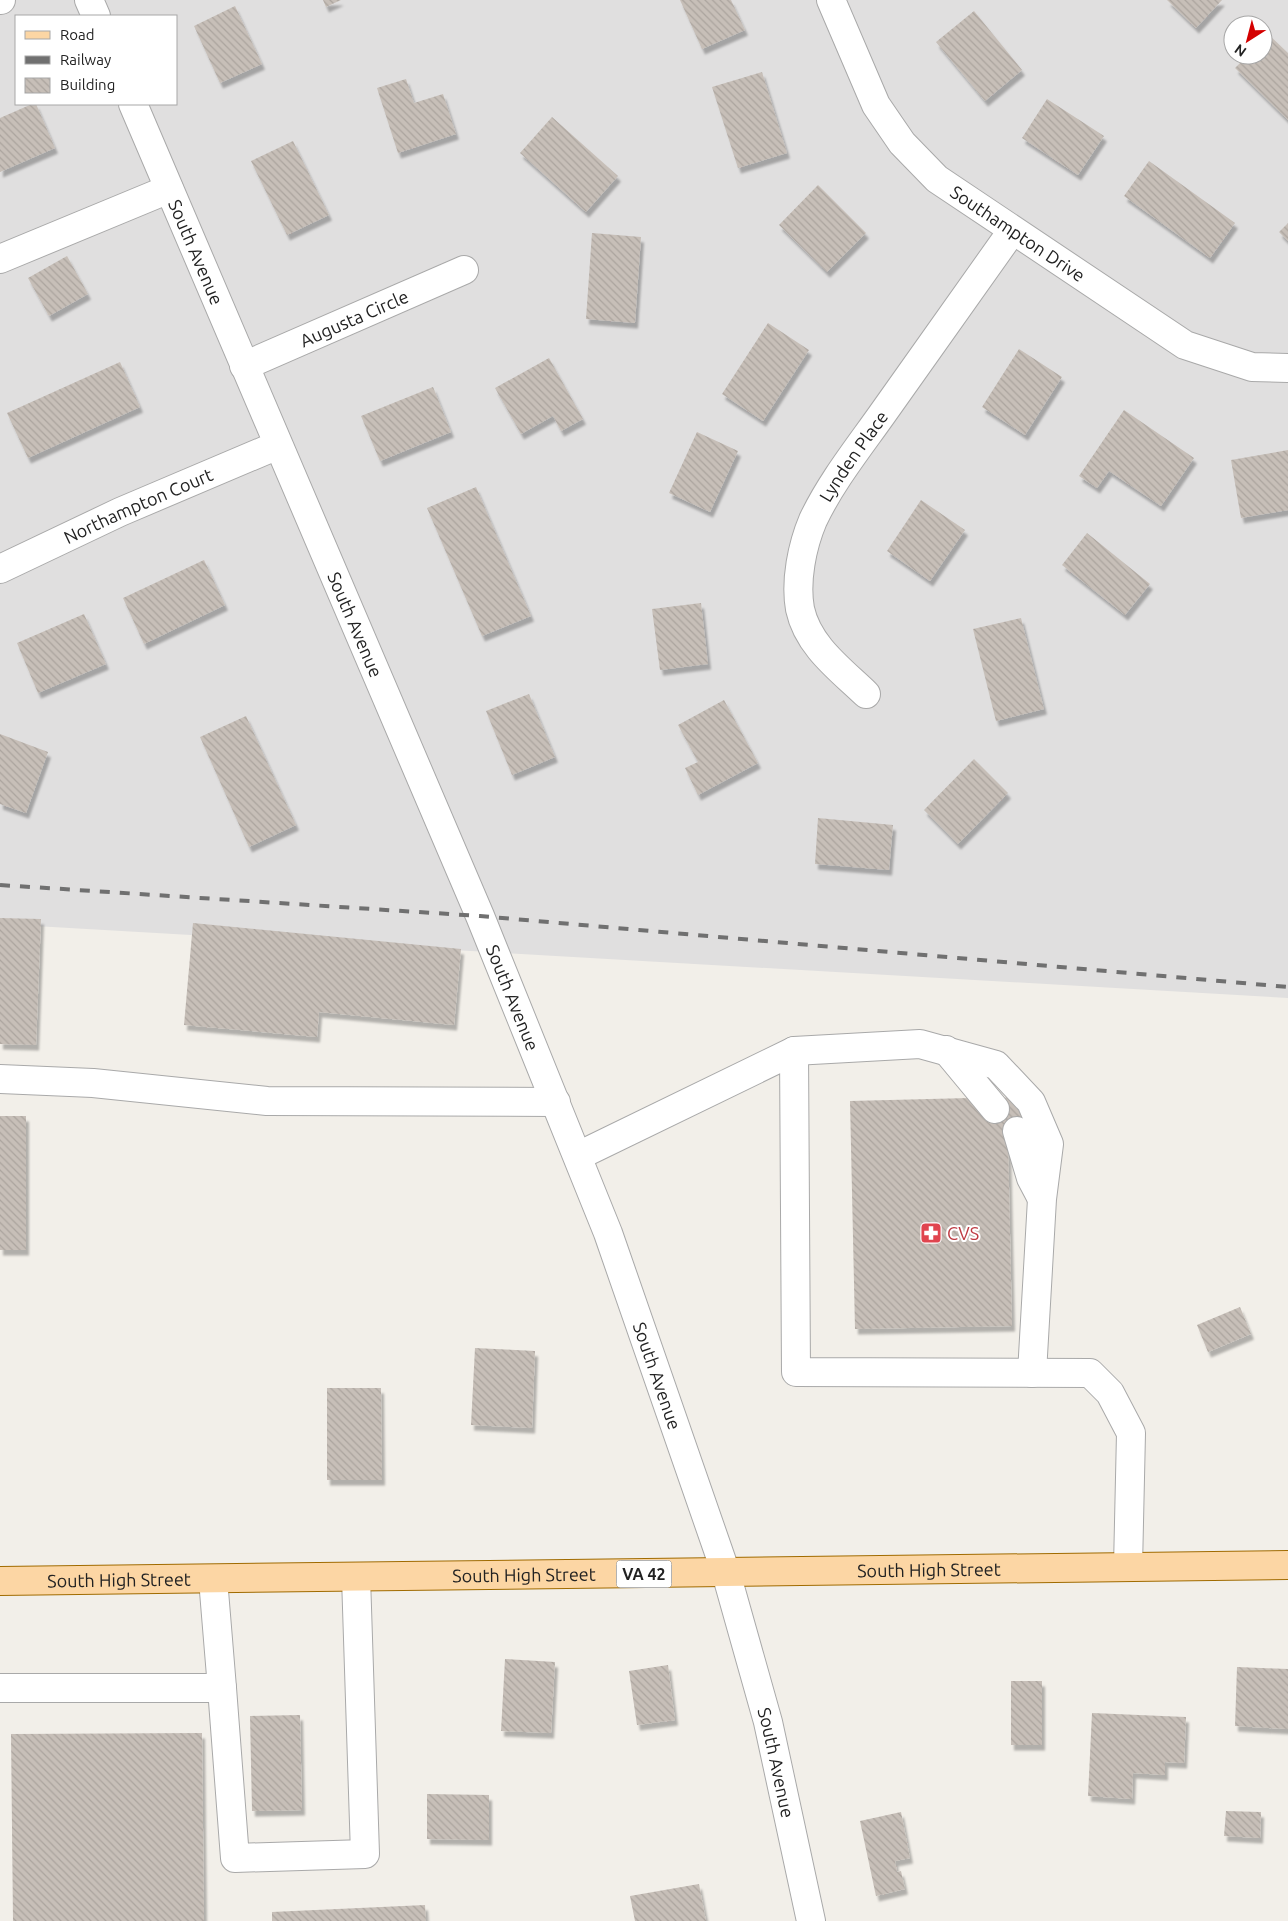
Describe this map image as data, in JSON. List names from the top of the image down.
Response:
{
  "streets": {
    "main road": ["South High Street", "VA 42"],
    "street": [
      "Southampton Drive",
      "South Avenue",
      "Augusta Circle",
      "Lynden Place",
      "Northampton Court"
    ]
  },
  "crossings": [
    ["Southampton Drive", "Lynden Place"],
    ["South Avenue", "Augusta Circle"],
    ["South Avenue", "Northampton Court"],
    ["South Avenue", "South High Street"]
  ],
  "places": {
    "pharmacy": ["CVS"]
  },
  "legend": ["Road", "Railway", "Building"],
  "north": "bottom left"
}
